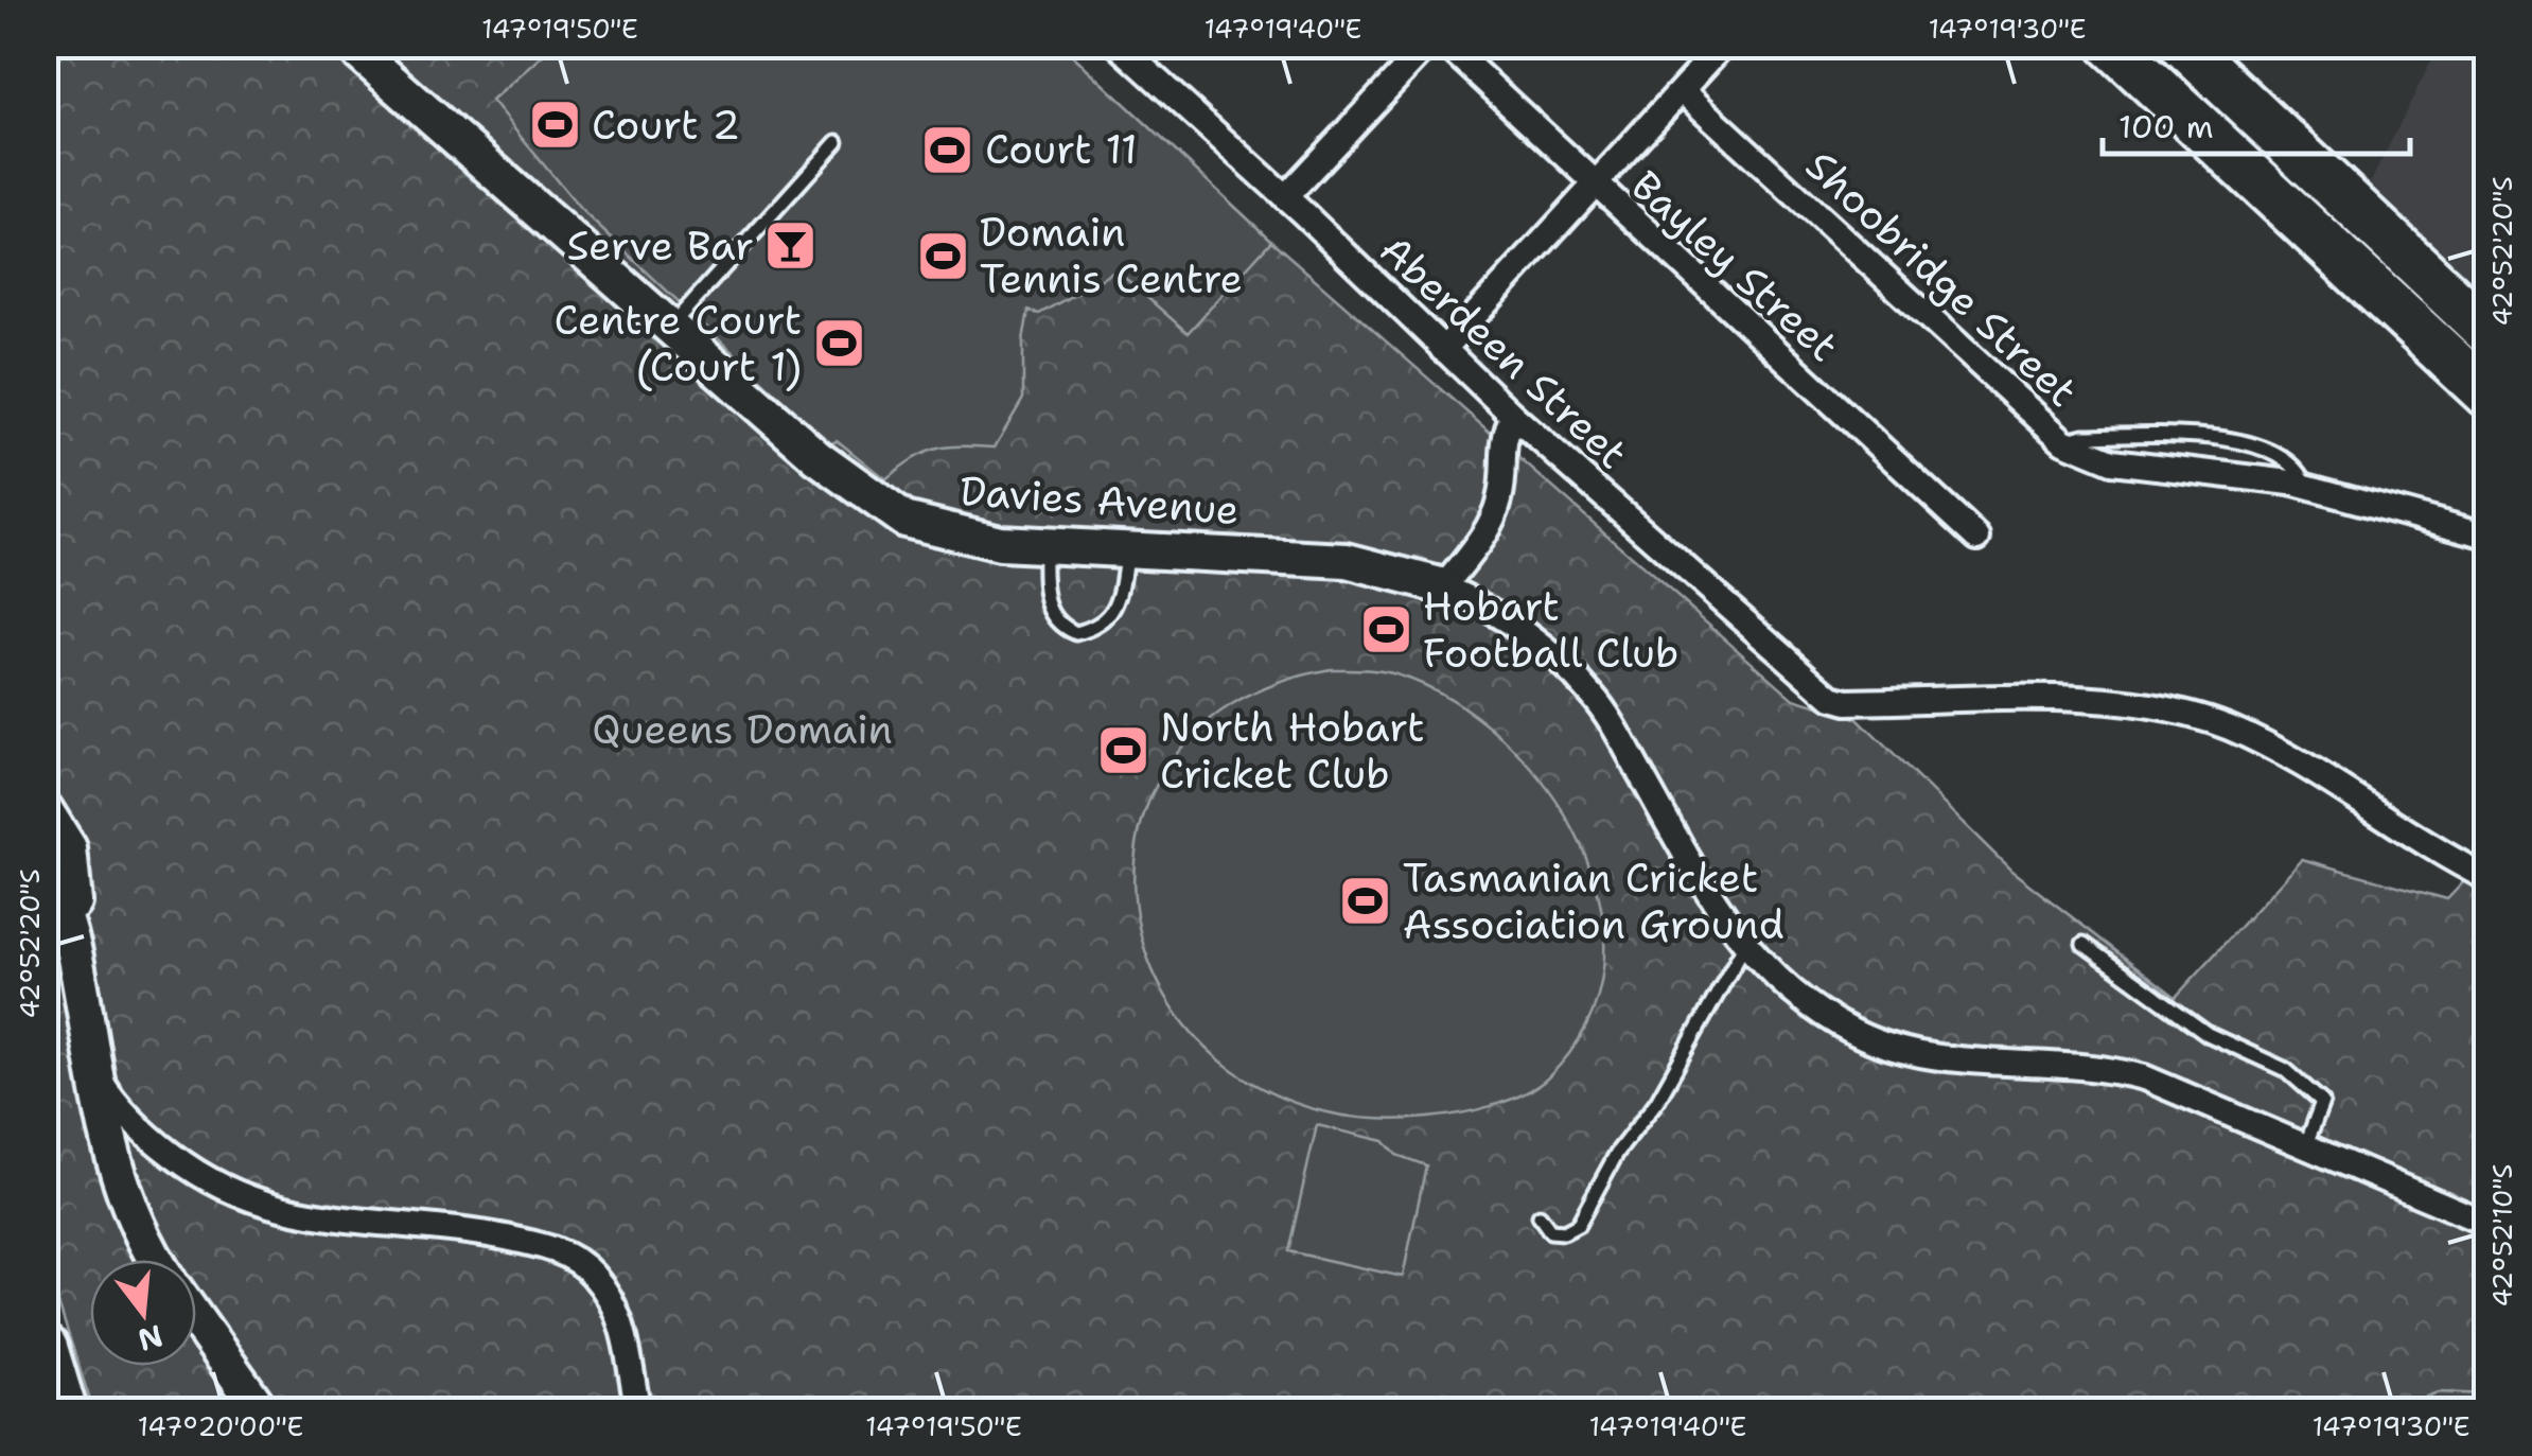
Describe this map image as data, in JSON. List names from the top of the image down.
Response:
{
  "streets": {
    "street": [
      "Bayley Street",
      "Shoobridge Street",
      "Aberdeen Street",
      "Davies Avenue"
    ]
  },
  "parks": ["Queens Domain"],
  "places": {
    "sports": [
      "Court 2",
      "Court 11",
      "Domain Tennis Centre",
      "Centre Court (Court 1)",
      "Hobart Football Club",
      "North Hobart Cricket Club",
      "Tasmanian Cricket Association Ground"
    ],
    "bar": ["Serve Bar"]
  },
  "scale_bar": "100 m",
  "north": "bottom",
  "coordinates": [
    "147°19'50\"E",
    "147°19'40\"E",
    "147°19'30\"E",
    "42°52'20\"S",
    "42°52'10\"S",
    "147°20'00\"E"
  ]
}
